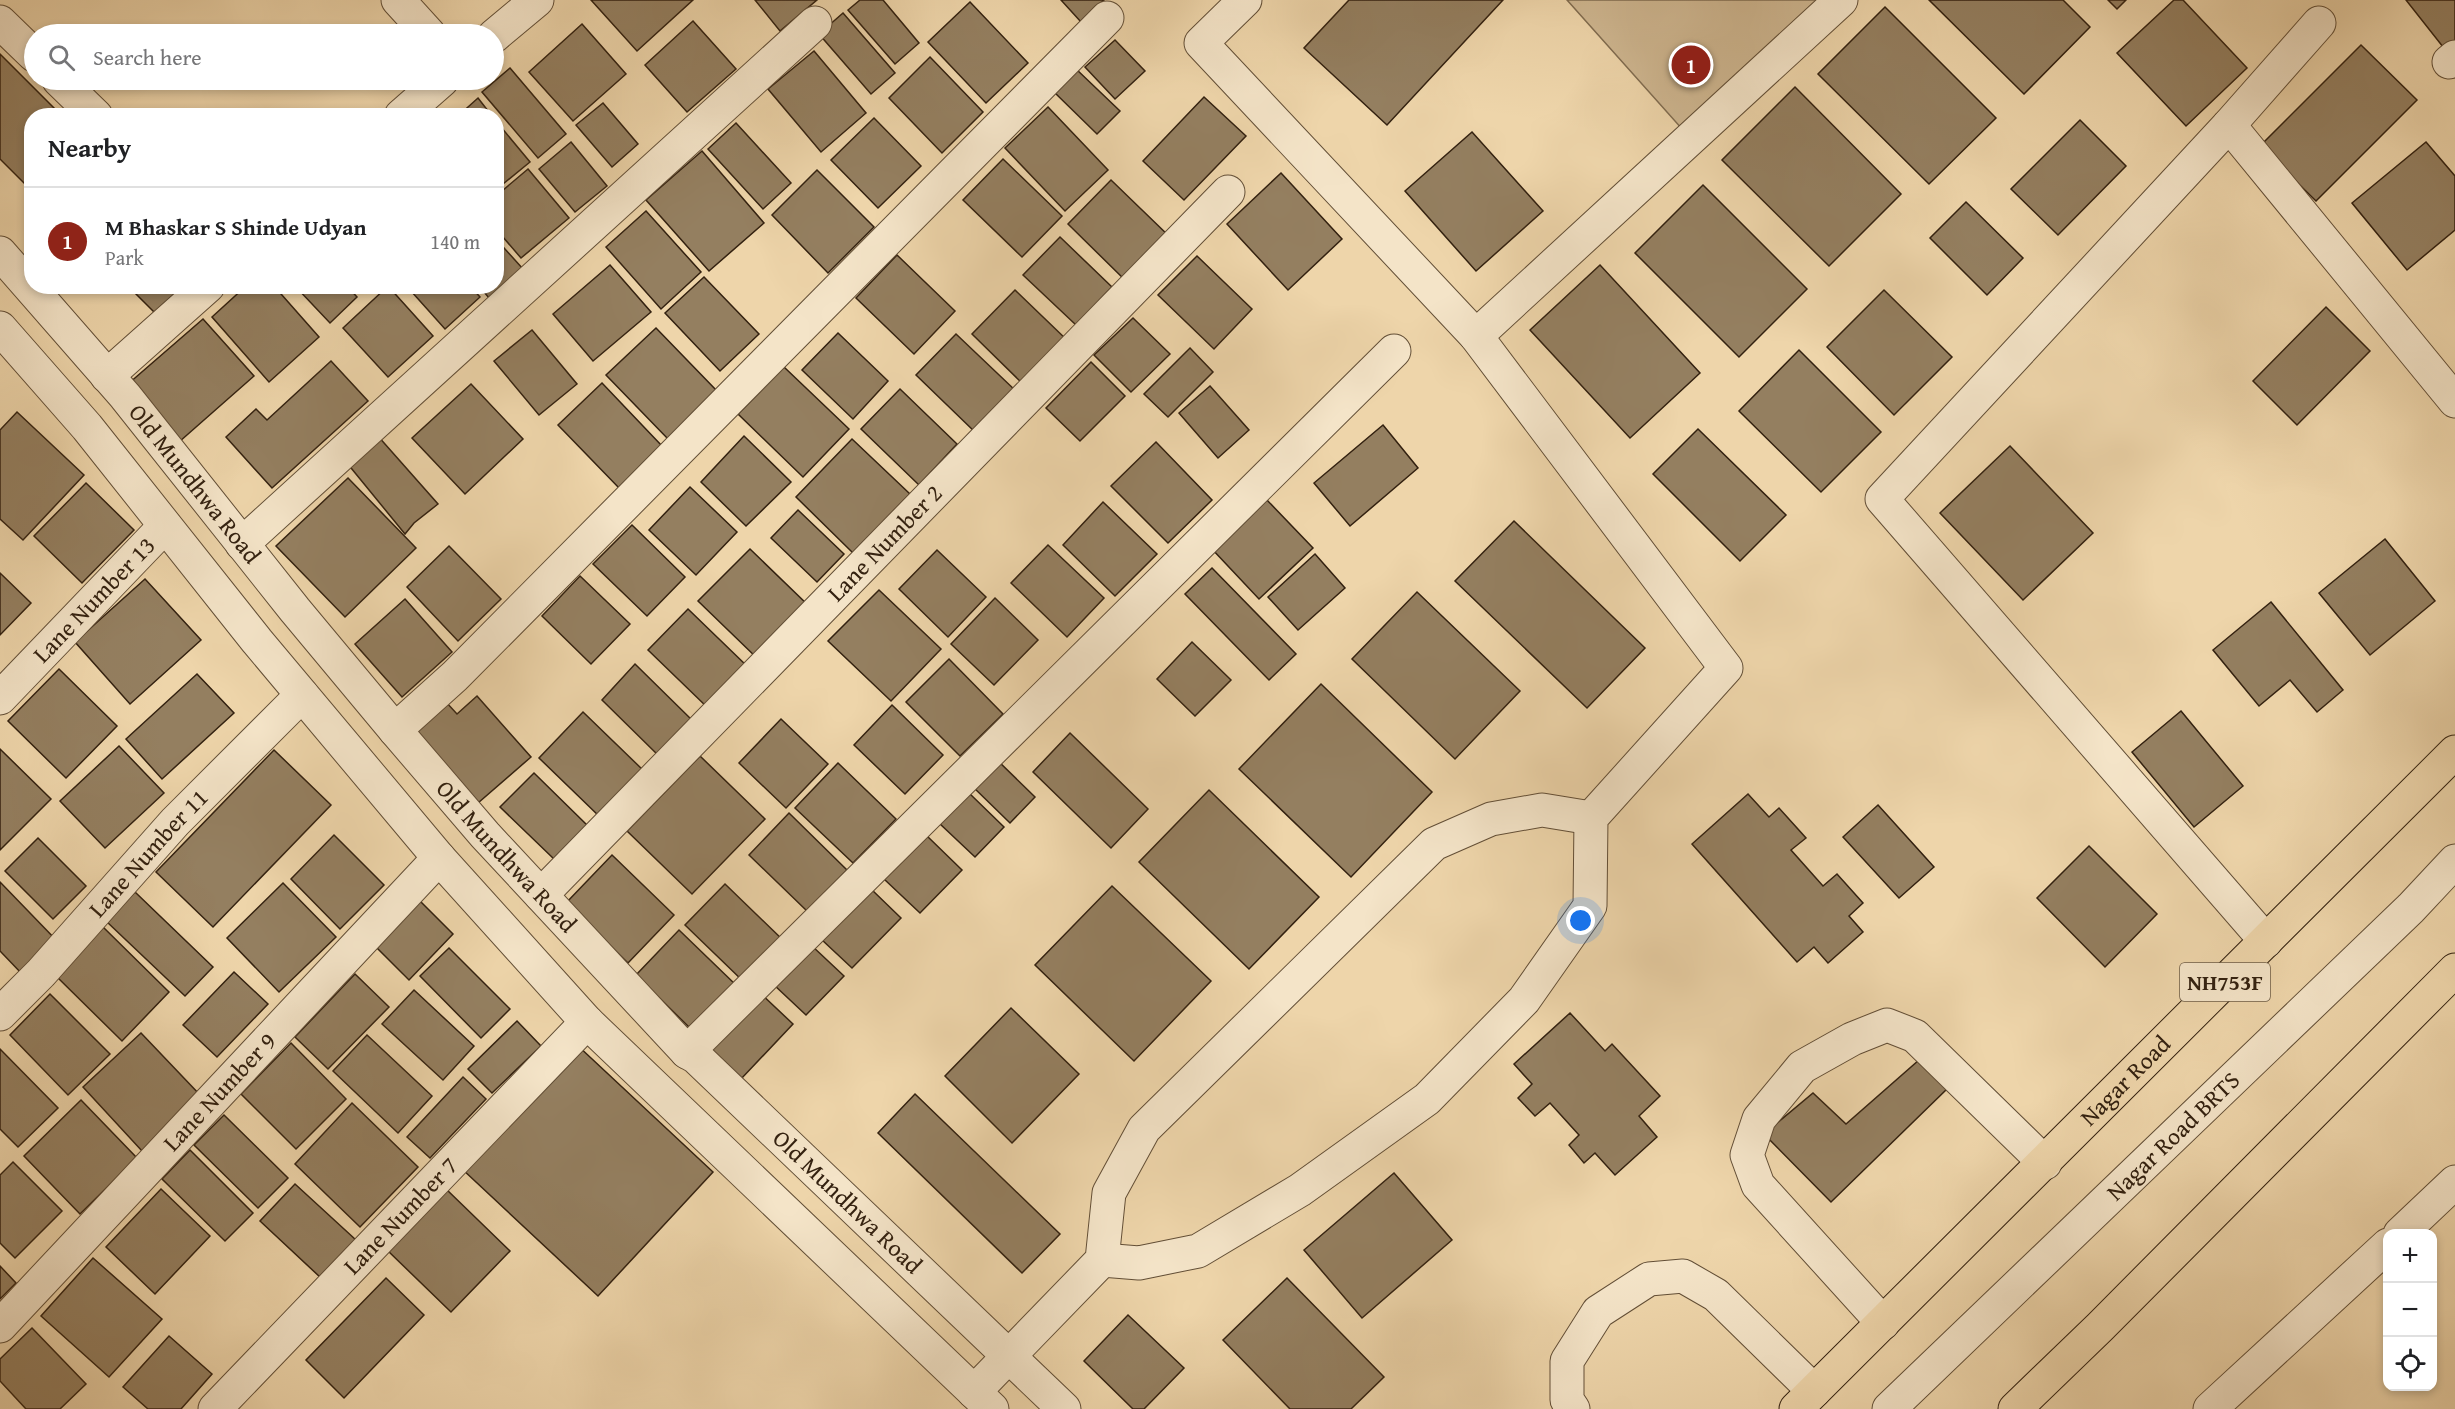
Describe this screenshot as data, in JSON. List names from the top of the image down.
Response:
{
  "streets": {
    "highway": ["NH753F", "Nagar Road"],
    "street": [
      "Old Mundhwa Road",
      "Lane Number 2",
      "Lane Number 13",
      "Lane Number 11",
      "Lane Number 9",
      "Nagar Road BRTS",
      "Lane Number 7"
    ]
  },
  "crossings": [
    ["Old Mundhwa Road", "Lane Number 2"],
    ["Old Mundhwa Road", "Lane Number 13"],
    ["Old Mundhwa Road", "Lane Number 11"],
    ["Old Mundhwa Road", "Lane Number 9"],
    ["Old Mundhwa Road", "Lane Number 7"]
  ],
  "page": {
    "search": "Search here",
    "pins": "1",
    "heading": "Nearby",
    "list": [
      {
        "mark": "1",
        "name": "M Bhaskar S Shinde Udyan",
        "note": "Park",
        "value": "140 m"
      }
    ],
    "map_buttons": ["+", "−"]
  }
}
